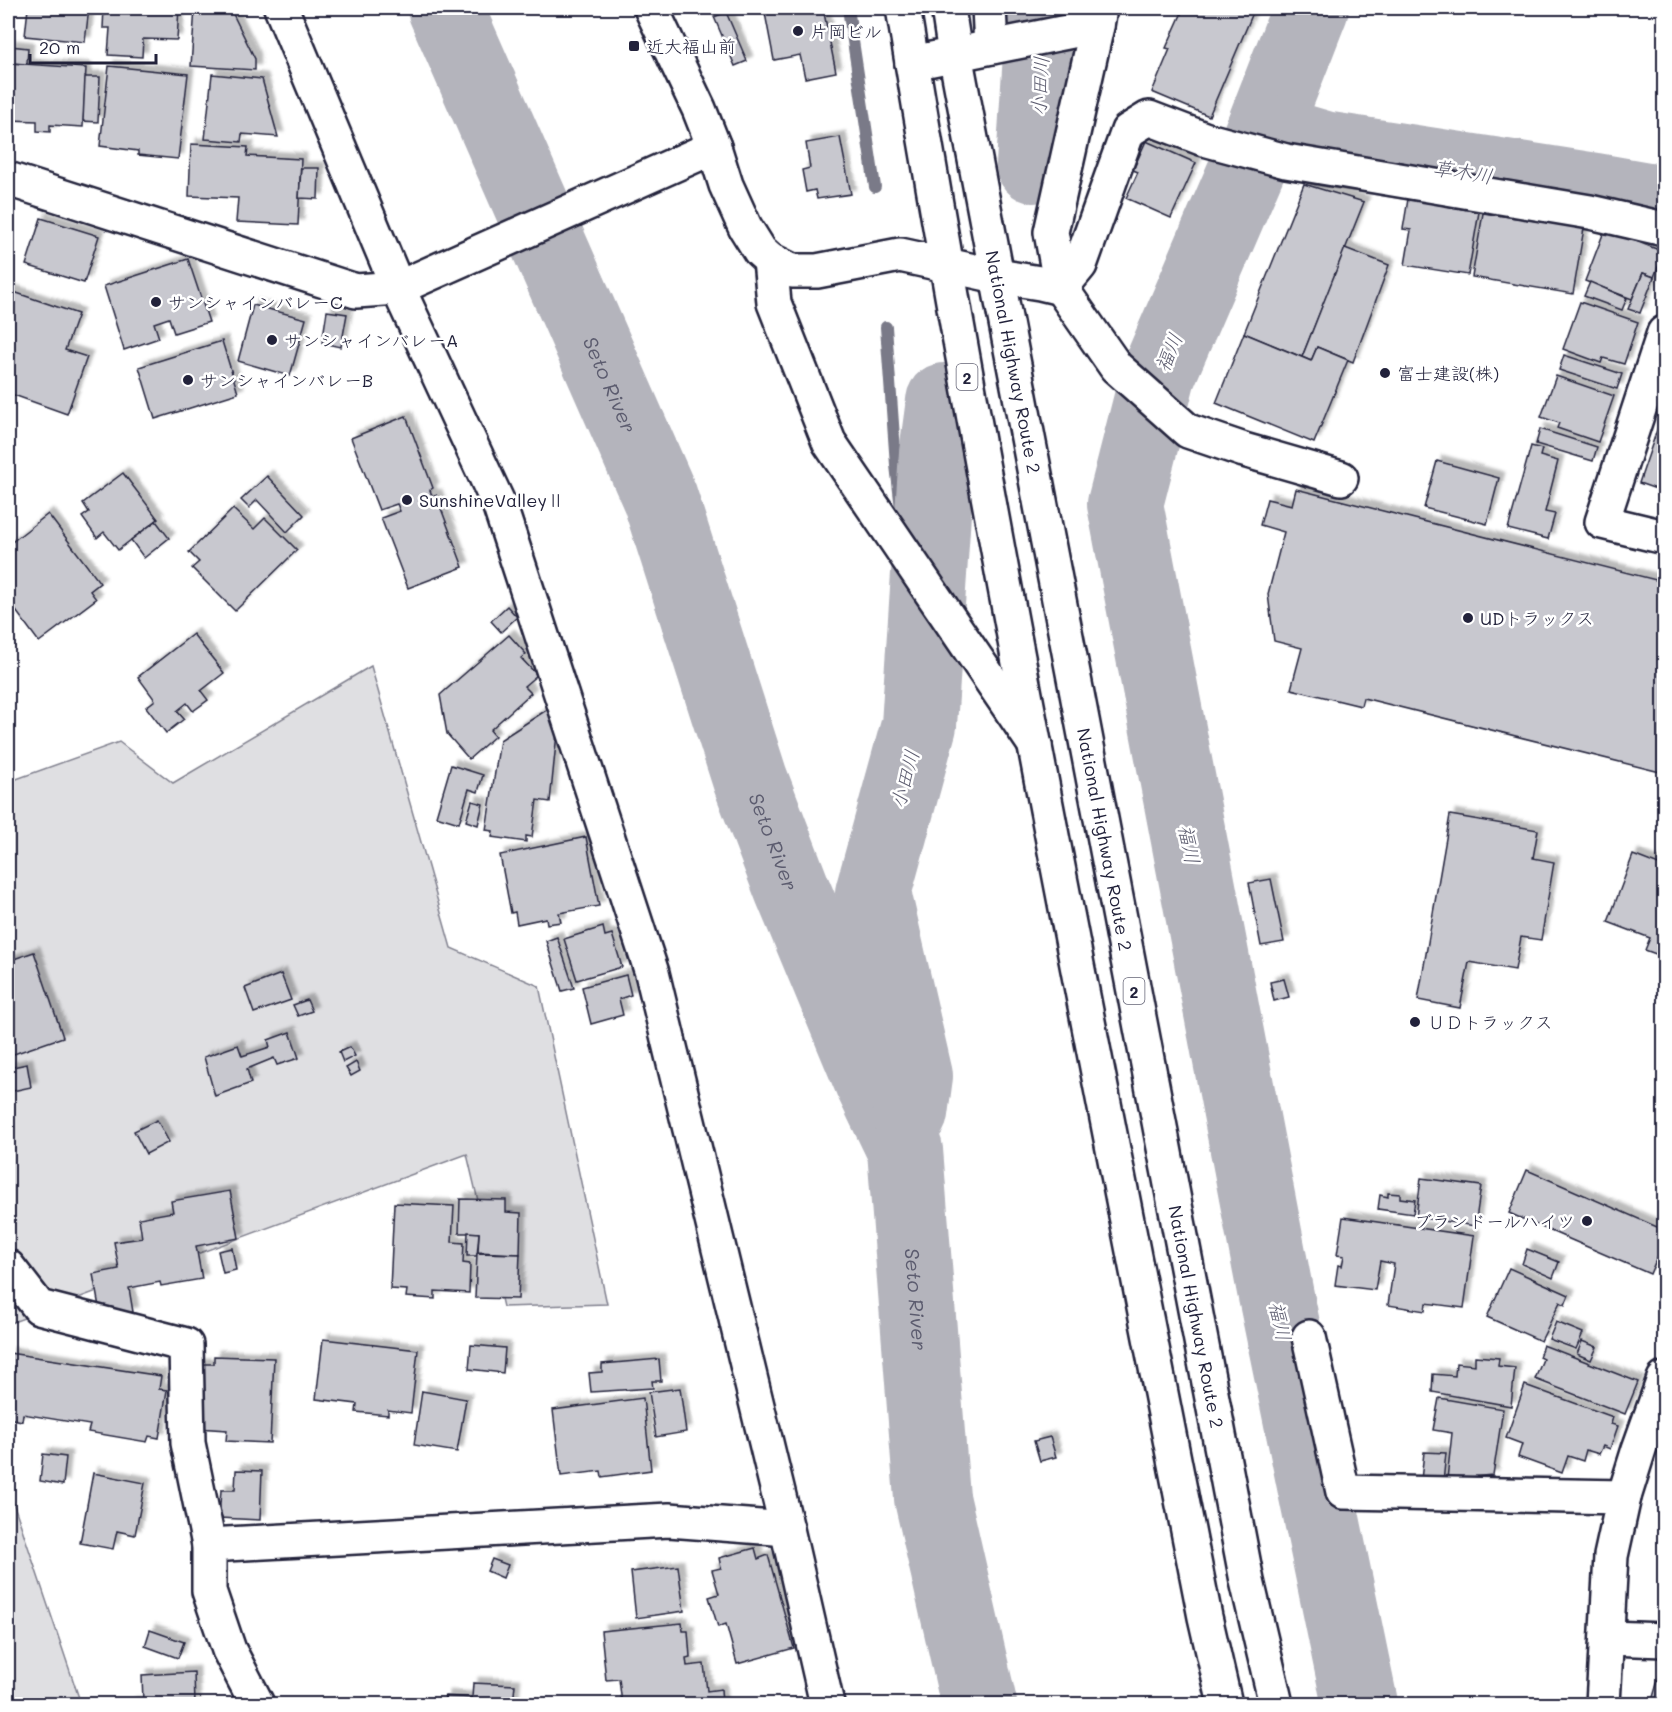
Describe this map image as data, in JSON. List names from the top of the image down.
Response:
{
  "streets": {
    "main road": ["National Highway Route 2", "2"]
  },
  "water": [
    "小田川",
    "草木川",
    "福川",
    "Seto River"
  ],
  "places": {
    "other": [
      "片岡ビル",
      "サンシャインバレーC",
      "サンシャインバレーA",
      "富士建設(株)",
      "サンシャインバレーB",
      "SunshineValleyⅡ",
      "UDトラックス",
      "ＵＤトラックス",
      "ブランドールハイツ"
    ],
    "transit": ["近大福山前"]
  },
  "scale_bar": "20 m"
}
